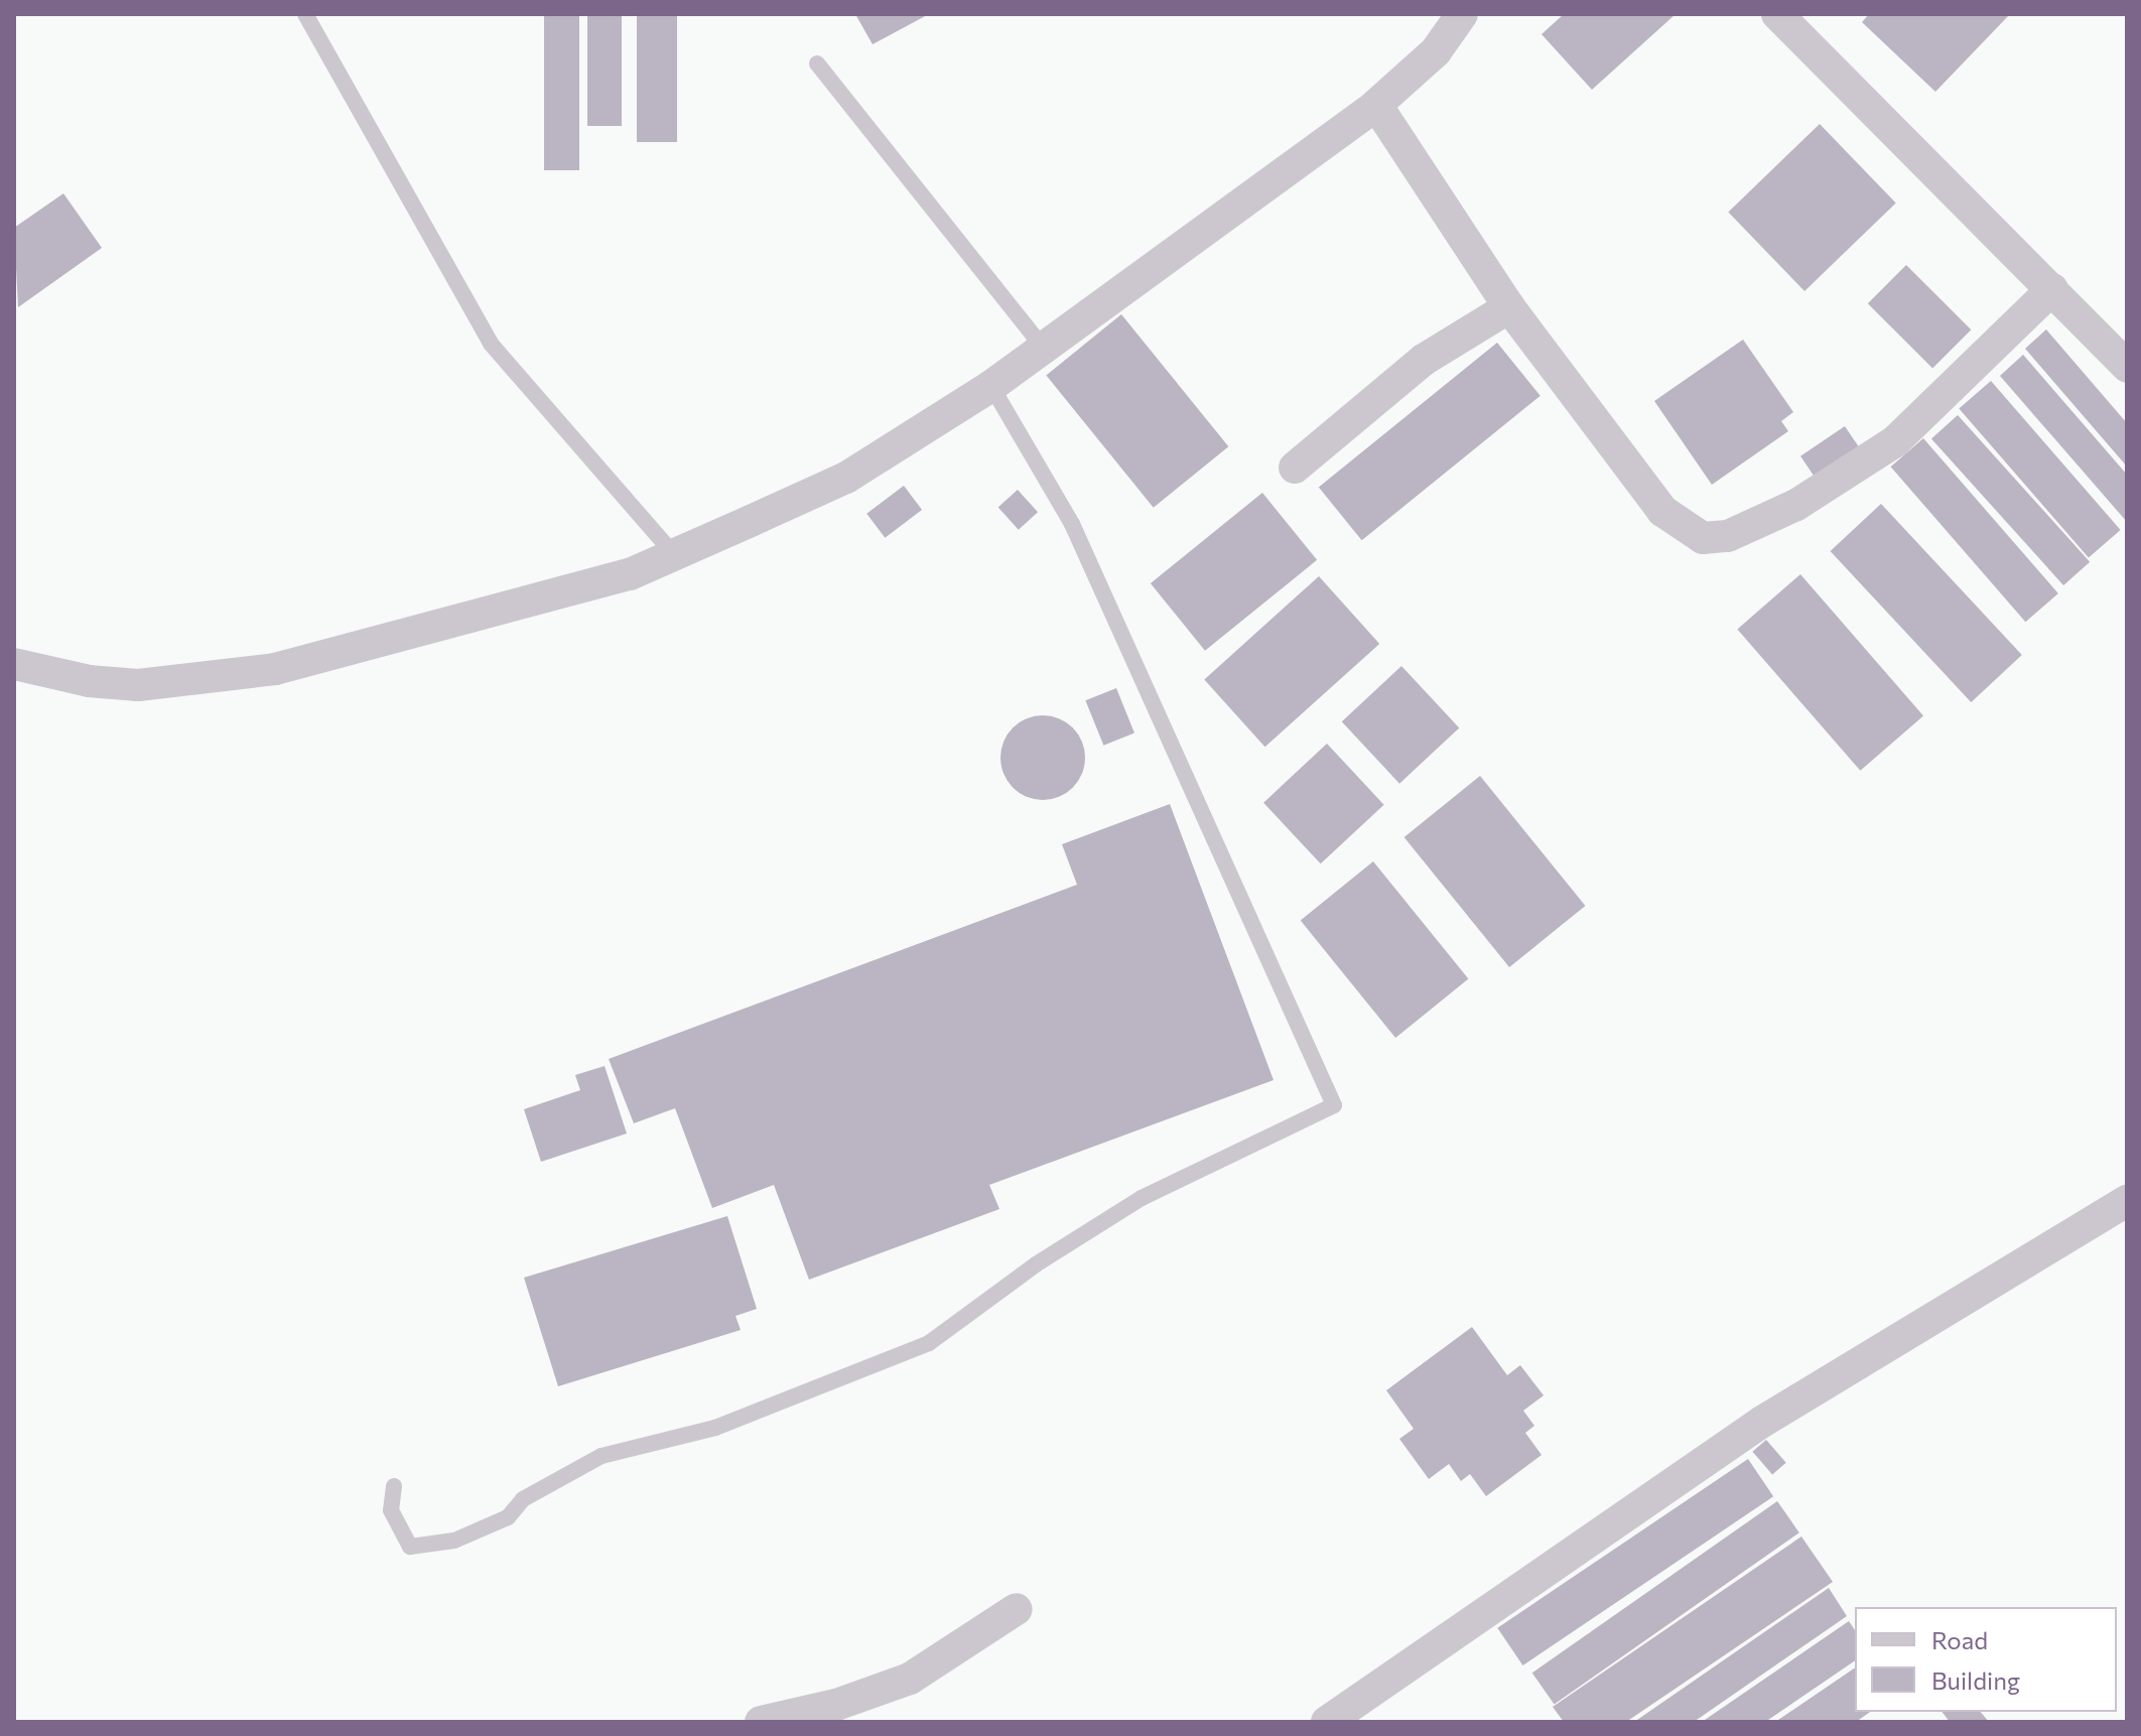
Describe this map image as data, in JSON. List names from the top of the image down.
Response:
{
  "legend": ["Road", "Building"]
}
